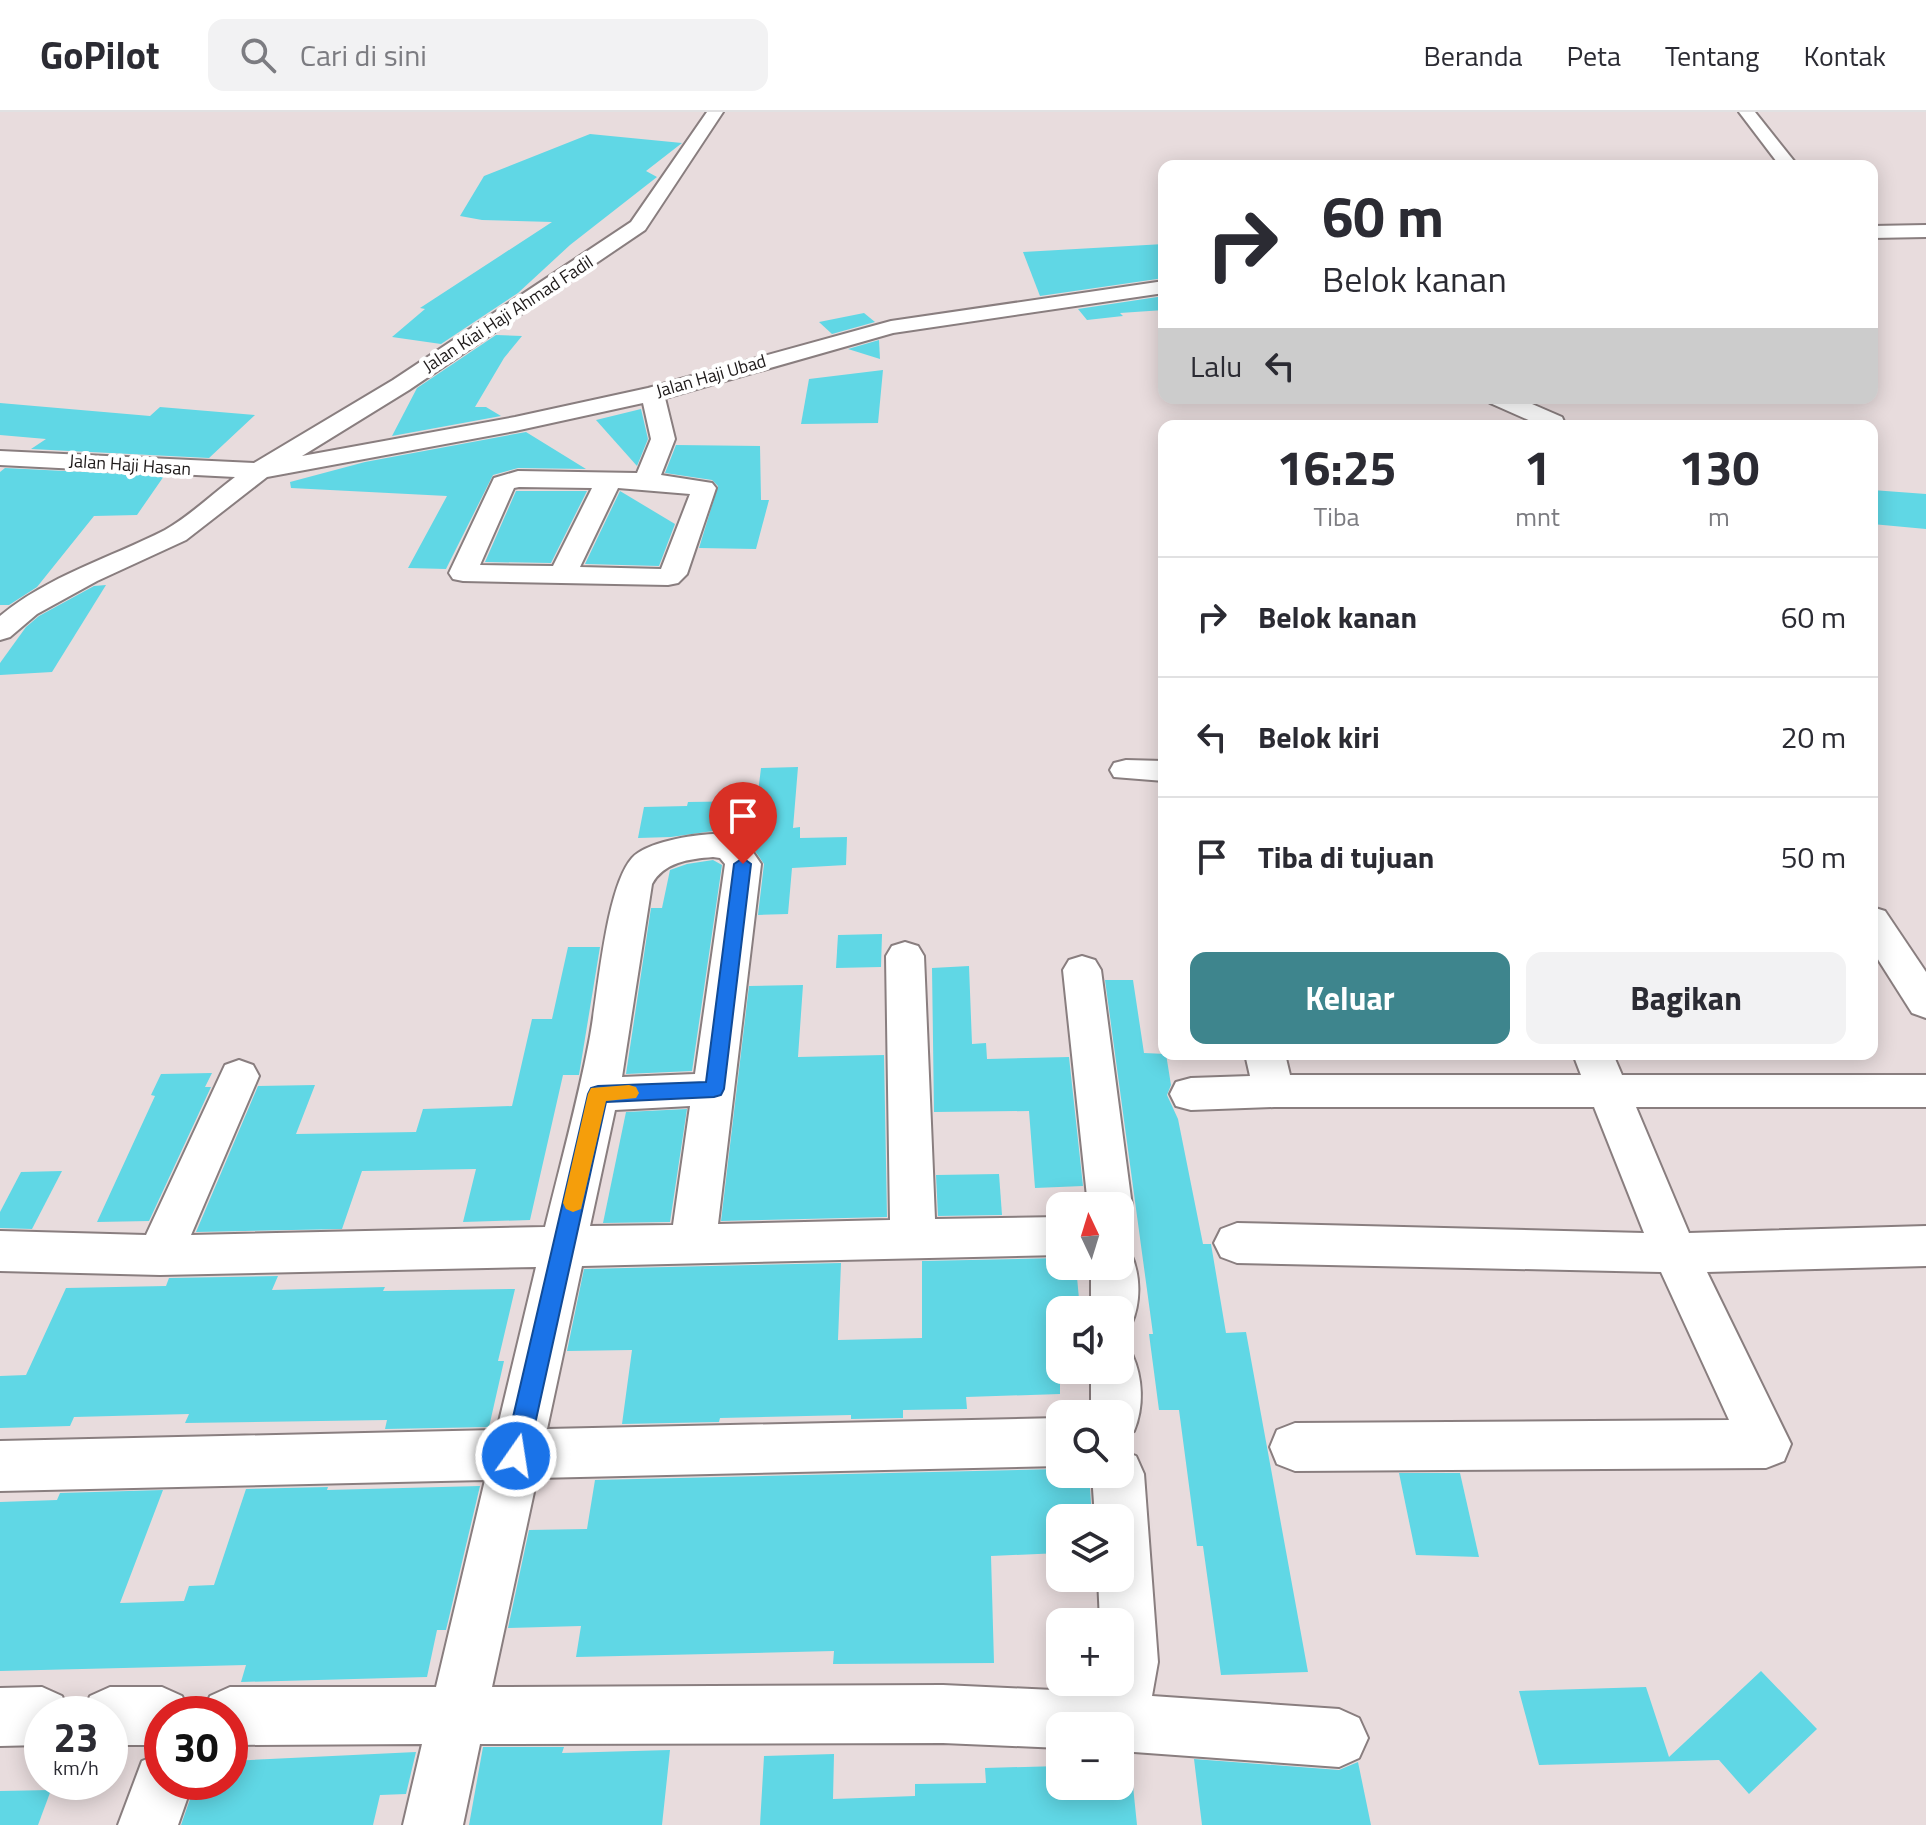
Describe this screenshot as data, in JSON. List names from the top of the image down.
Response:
{
  "streets": {
    "street": ["Jalan Kiai Haji Ahmad Fadil", "Jalan Haji Ubad", "Jalan Haji Hasan"]
  },
  "crossings": [
    ["Jalan Kiai Haji Ahmad Fadil", "Jalan Haji Ubad"],
    ["Jalan Kiai Haji Ahmad Fadil", "Jalan Haji Hasan"],
    ["Jalan Haji Ubad", "Jalan Haji Hasan"]
  ],
  "north": "top",
  "page": {
    "header": "GoPilot",
    "search": "Cari di sini",
    "nav": [
      "Beranda",
      "Peta",
      "Tentang",
      "Kontak"
    ],
    "turn": ["60 m", "Belok kanan"],
    "then": "Lalu",
    "eta": [
      "16:25",
      "Tiba",
      "1",
      "mnt",
      "130",
      "m"
    ],
    "list": [
      {
        "name": "Belok kanan",
        "value": "60 m"
      },
      {
        "name": "Belok kiri",
        "value": "20 m"
      },
      {
        "name": "Tiba di tujuan",
        "value": "50 m"
      }
    ],
    "buttons": ["Keluar", "Bagikan"],
    "map_buttons": ["+", "−"],
    "speed": "23 km/h",
    "limit": "30"
  }
}
